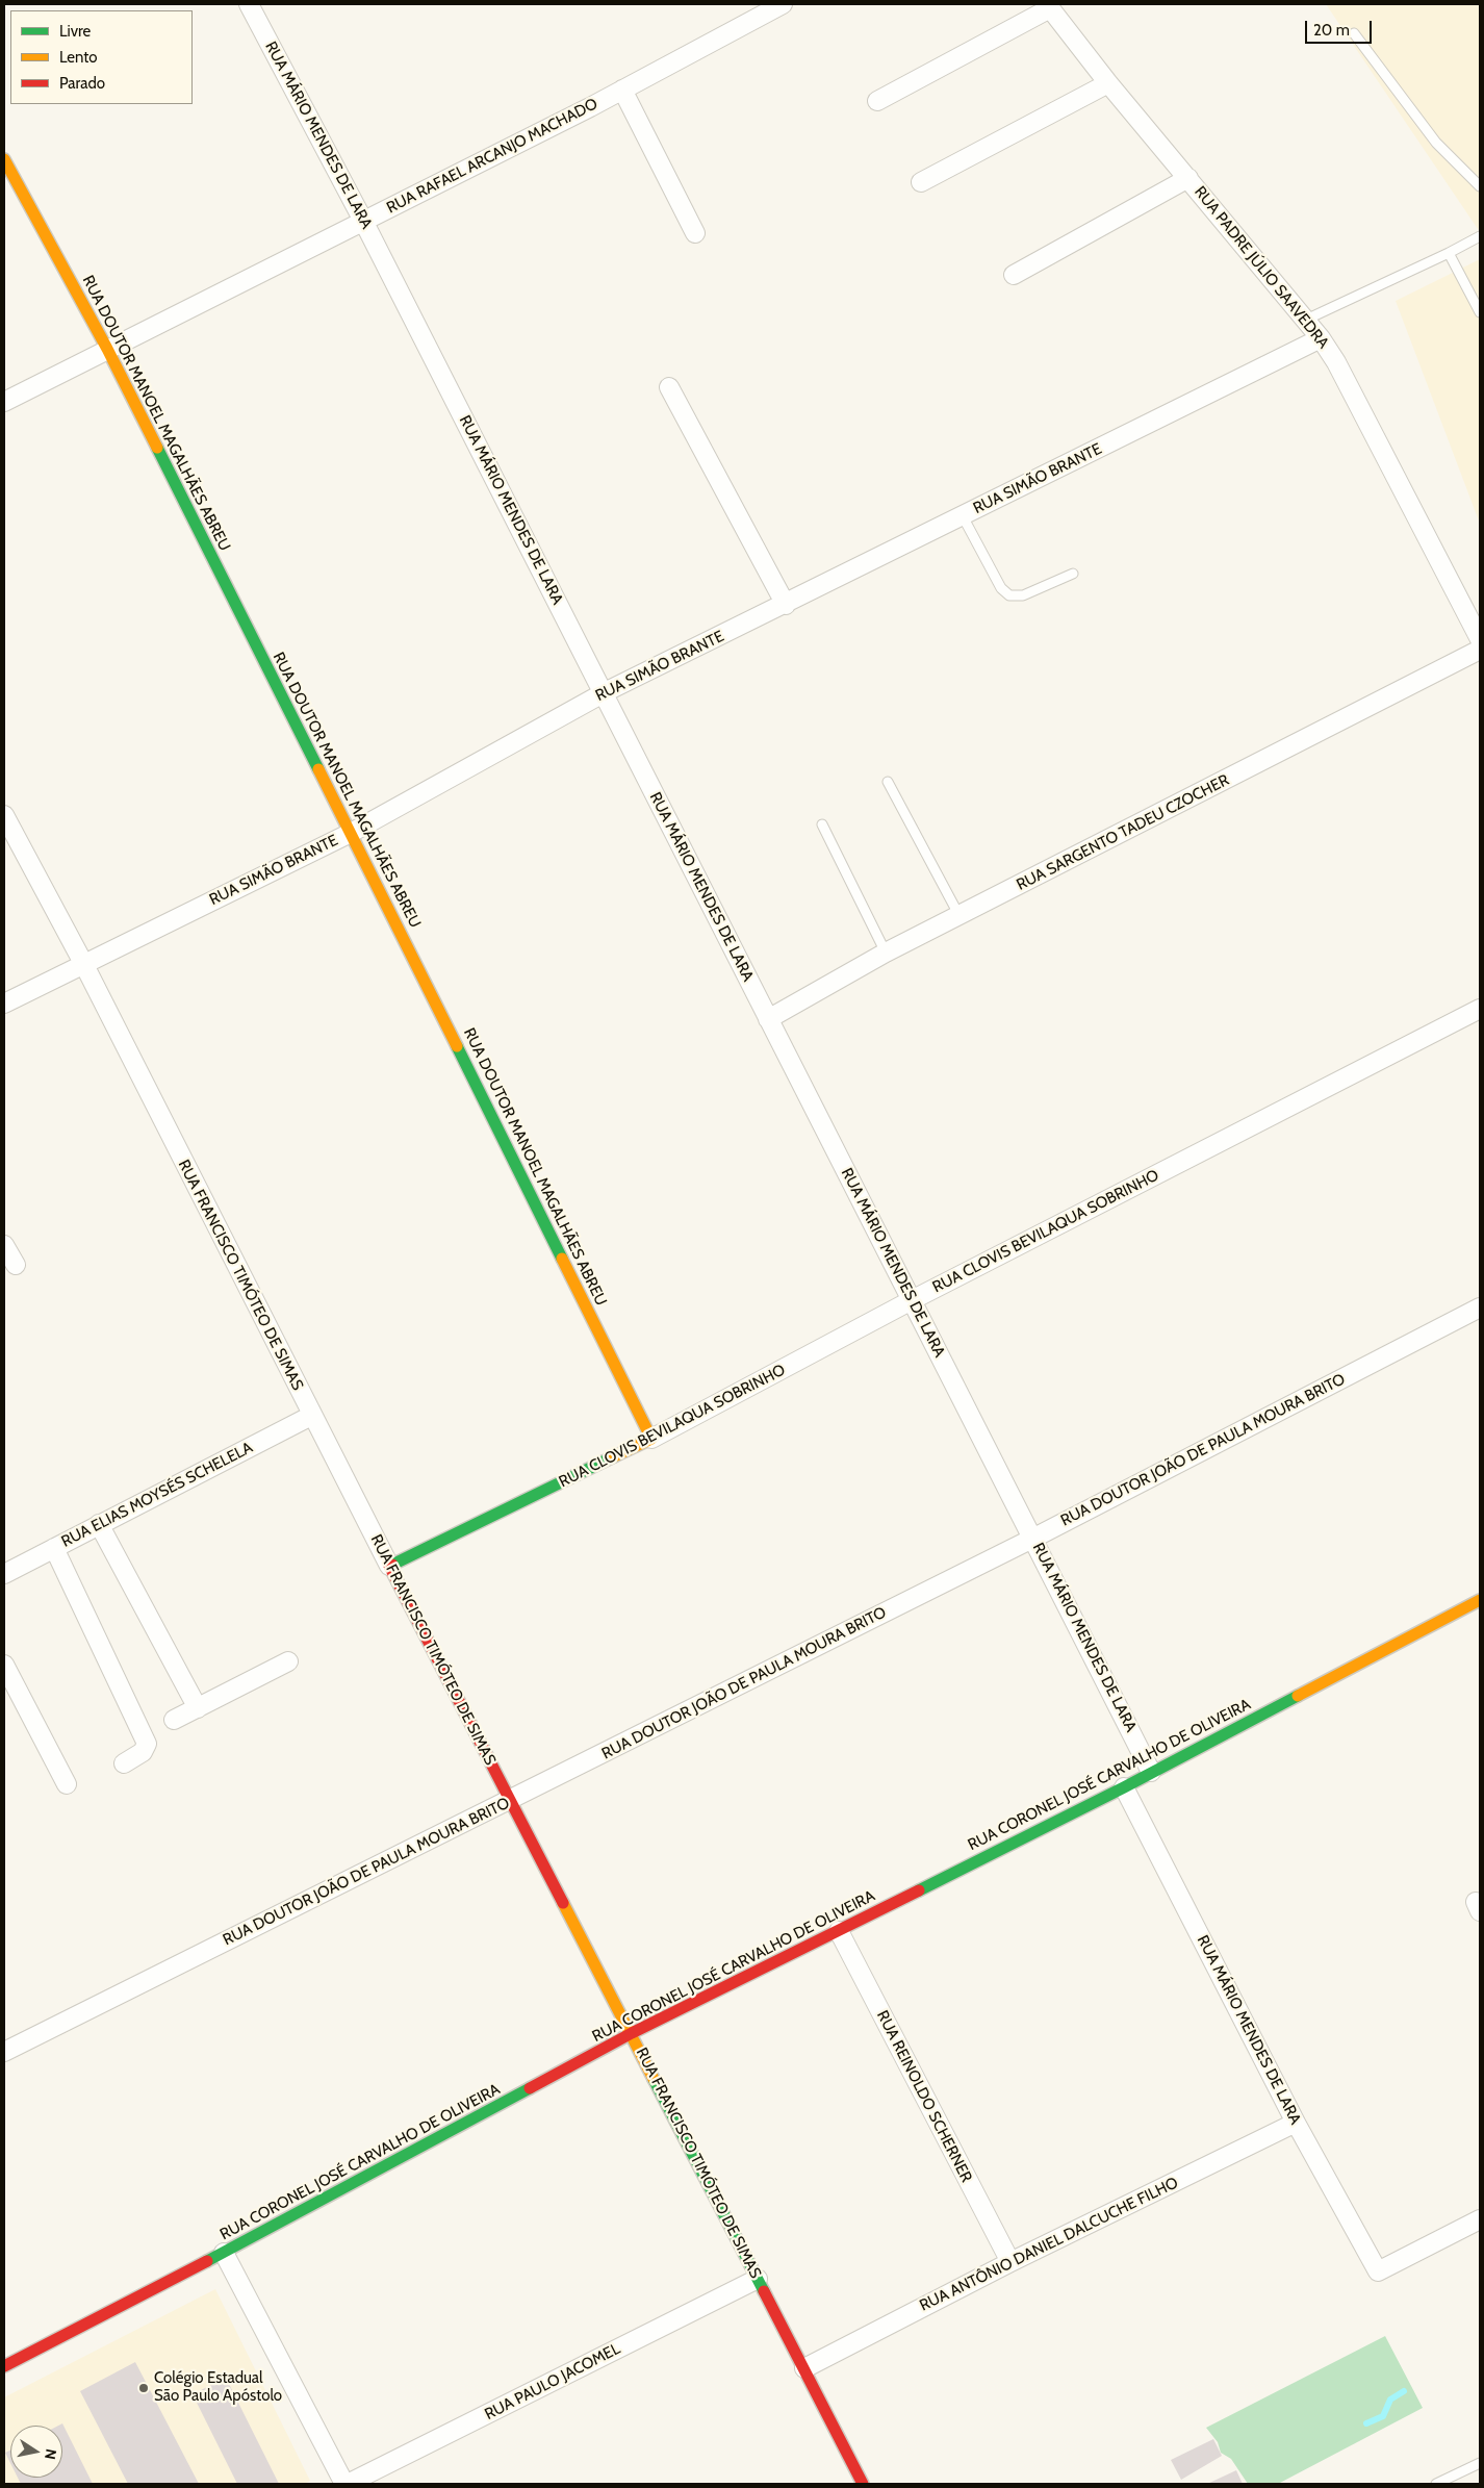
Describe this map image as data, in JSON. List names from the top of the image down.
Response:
{
  "streets": {
    "street": [
      "RUA MÁRIO MENDES DE LARA",
      "RUA RAFAEL ARCANJO MACHADO",
      "RUA PADRE JÚLIO SAAVEDRA",
      "RUA DOUTOR MANOEL MAGALHÃES ABREU",
      "RUA SIMÃO BRANTE",
      "RUA SARGENTO TADEU CZOCHER",
      "RUA CLOVIS BEVILAQUA SOBRINHO",
      "RUA FRANCISCO TIMÓTEO DE SIMAS",
      "RUA DOUTOR JOÃO DE PAULA MOURA BRITO",
      "RUA ELIAS MOYSÉS SCHELELA",
      "RUA CORONEL JOSÉ CARVALHO DE OLIVEIRA",
      "RUA REINOLDO SCHERNER",
      "RUA ANTÔNIO DANIEL DALCUCHE FILHO",
      "RUA PAULO JACOMEL"
    ]
  },
  "crossings": [
    ["RUA MÁRIO MENDES DE LARA", "RUA RAFAEL ARCANJO MACHADO"],
    ["RUA MÁRIO MENDES DE LARA", "RUA SIMÃO BRANTE"],
    ["RUA MÁRIO MENDES DE LARA", "RUA SARGENTO TADEU CZOCHER"],
    ["RUA MÁRIO MENDES DE LARA", "RUA CLOVIS BEVILAQUA SOBRINHO"],
    ["RUA MÁRIO MENDES DE LARA", "RUA DOUTOR JOÃO DE PAULA MOURA BRITO"],
    ["RUA MÁRIO MENDES DE LARA", "RUA CORONEL JOSÉ CARVALHO DE OLIVEIRA"],
    ["RUA MÁRIO MENDES DE LARA", "RUA ANTÔNIO DANIEL DALCUCHE FILHO"],
    ["RUA RAFAEL ARCANJO MACHADO", "RUA DOUTOR MANOEL MAGALHÃES ABREU"],
    ["RUA PADRE JÚLIO SAAVEDRA", "RUA SIMÃO BRANTE"],
    ["RUA DOUTOR MANOEL MAGALHÃES ABREU", "RUA SIMÃO BRANTE"],
    ["RUA DOUTOR MANOEL MAGALHÃES ABREU", "RUA CLOVIS BEVILAQUA SOBRINHO"],
    ["RUA SIMÃO BRANTE", "RUA FRANCISCO TIMÓTEO DE SIMAS"],
    ["RUA CLOVIS BEVILAQUA SOBRINHO", "RUA FRANCISCO TIMÓTEO DE SIMAS"],
    ["RUA FRANCISCO TIMÓTEO DE SIMAS", "RUA DOUTOR JOÃO DE PAULA MOURA BRITO"],
    ["RUA FRANCISCO TIMÓTEO DE SIMAS", "RUA ELIAS MOYSÉS SCHELELA"],
    ["RUA FRANCISCO TIMÓTEO DE SIMAS", "RUA CORONEL JOSÉ CARVALHO DE OLIVEIRA"],
    ["RUA FRANCISCO TIMÓTEO DE SIMAS", "RUA ANTÔNIO DANIEL DALCUCHE FILHO"],
    ["RUA FRANCISCO TIMÓTEO DE SIMAS", "RUA PAULO JACOMEL"],
    ["RUA CORONEL JOSÉ CARVALHO DE OLIVEIRA", "RUA REINOLDO SCHERNER"],
    ["RUA REINOLDO SCHERNER", "RUA ANTÔNIO DANIEL DALCUCHE FILHO"]
  ],
  "places": ["Colégio Estadual São Paulo Apóstolo"],
  "legend": ["Livre", "Lento", "Parado"],
  "scale_bar": "20 m",
  "north": "right"
}
